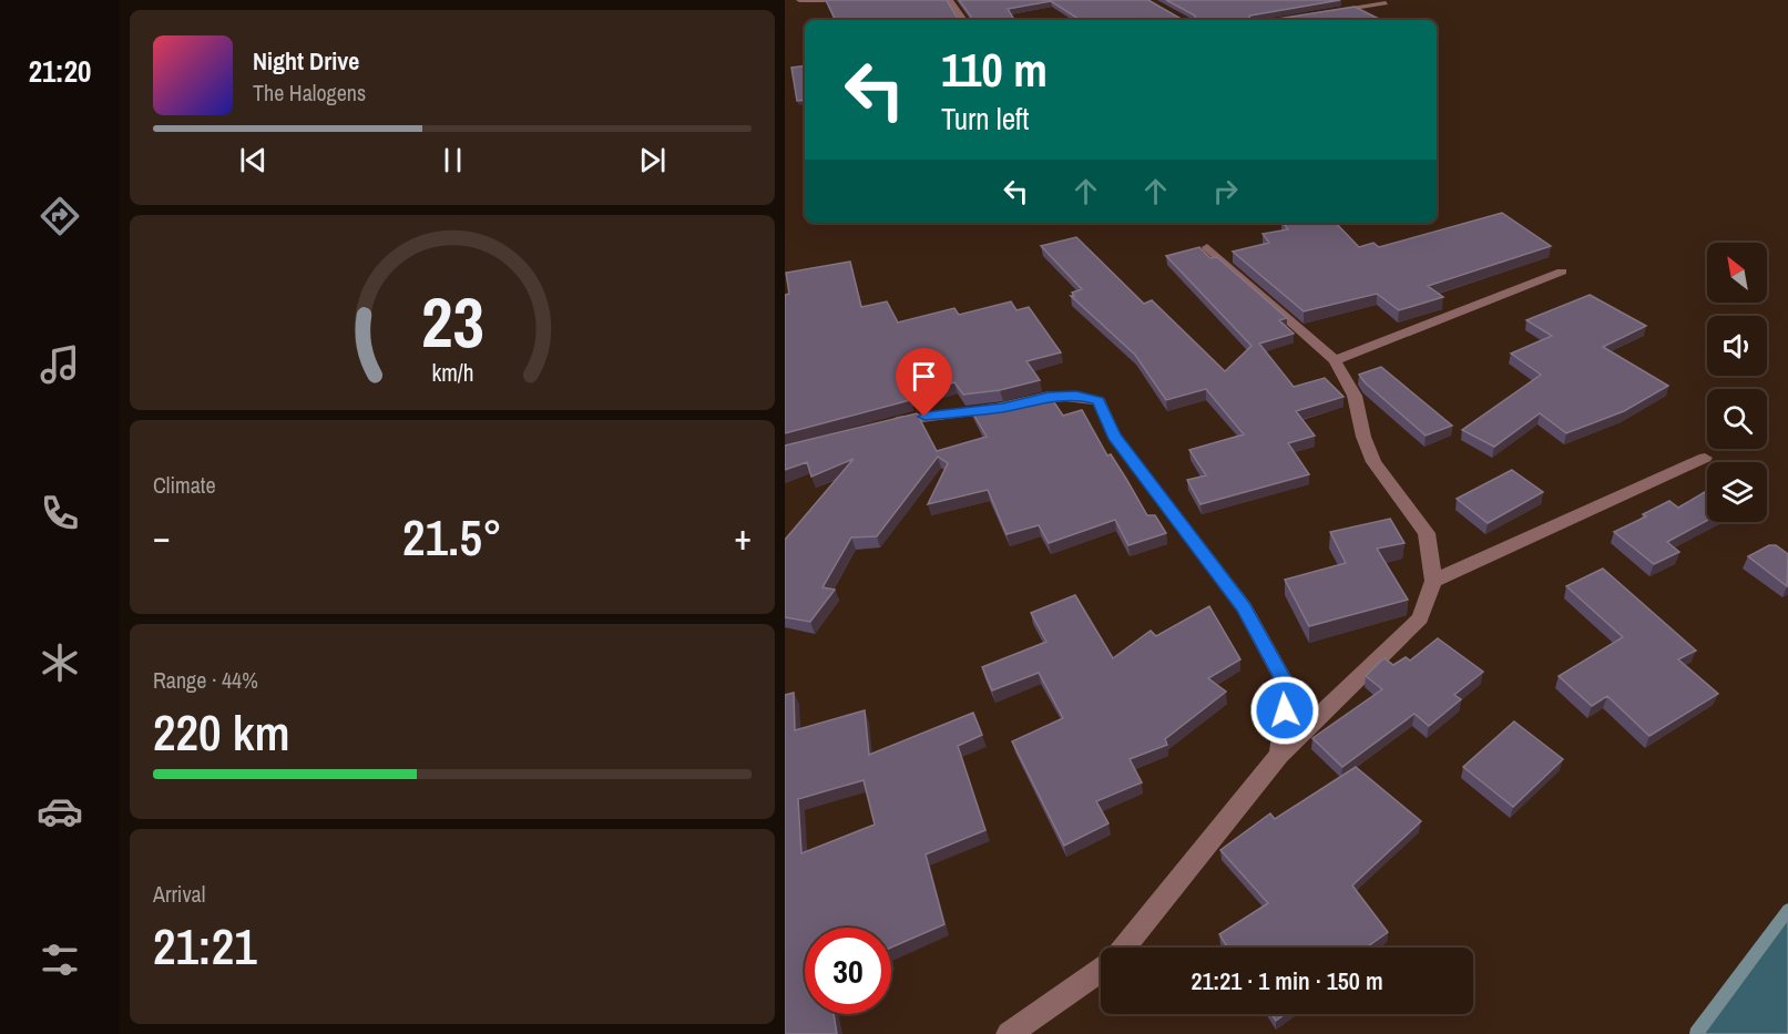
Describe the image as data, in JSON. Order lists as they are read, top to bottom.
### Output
{
  "north": "top left",
  "page": {
    "tabs": "21:20",
    "turn": ["110 m", "Turn left"],
    "song": ["Night Drive", "The Halogens"],
    "tile": [
      "Climate",
      ["Range · 44%", "220 km"],
      ["Arrival", "21:21"]
    ],
    "heat": ["−", "21.5°", "+"],
    "limit": "30",
    "trip": "21:21 · 1 min · 150 m",
    "gauge": ["23", "km/h"]
  }
}
